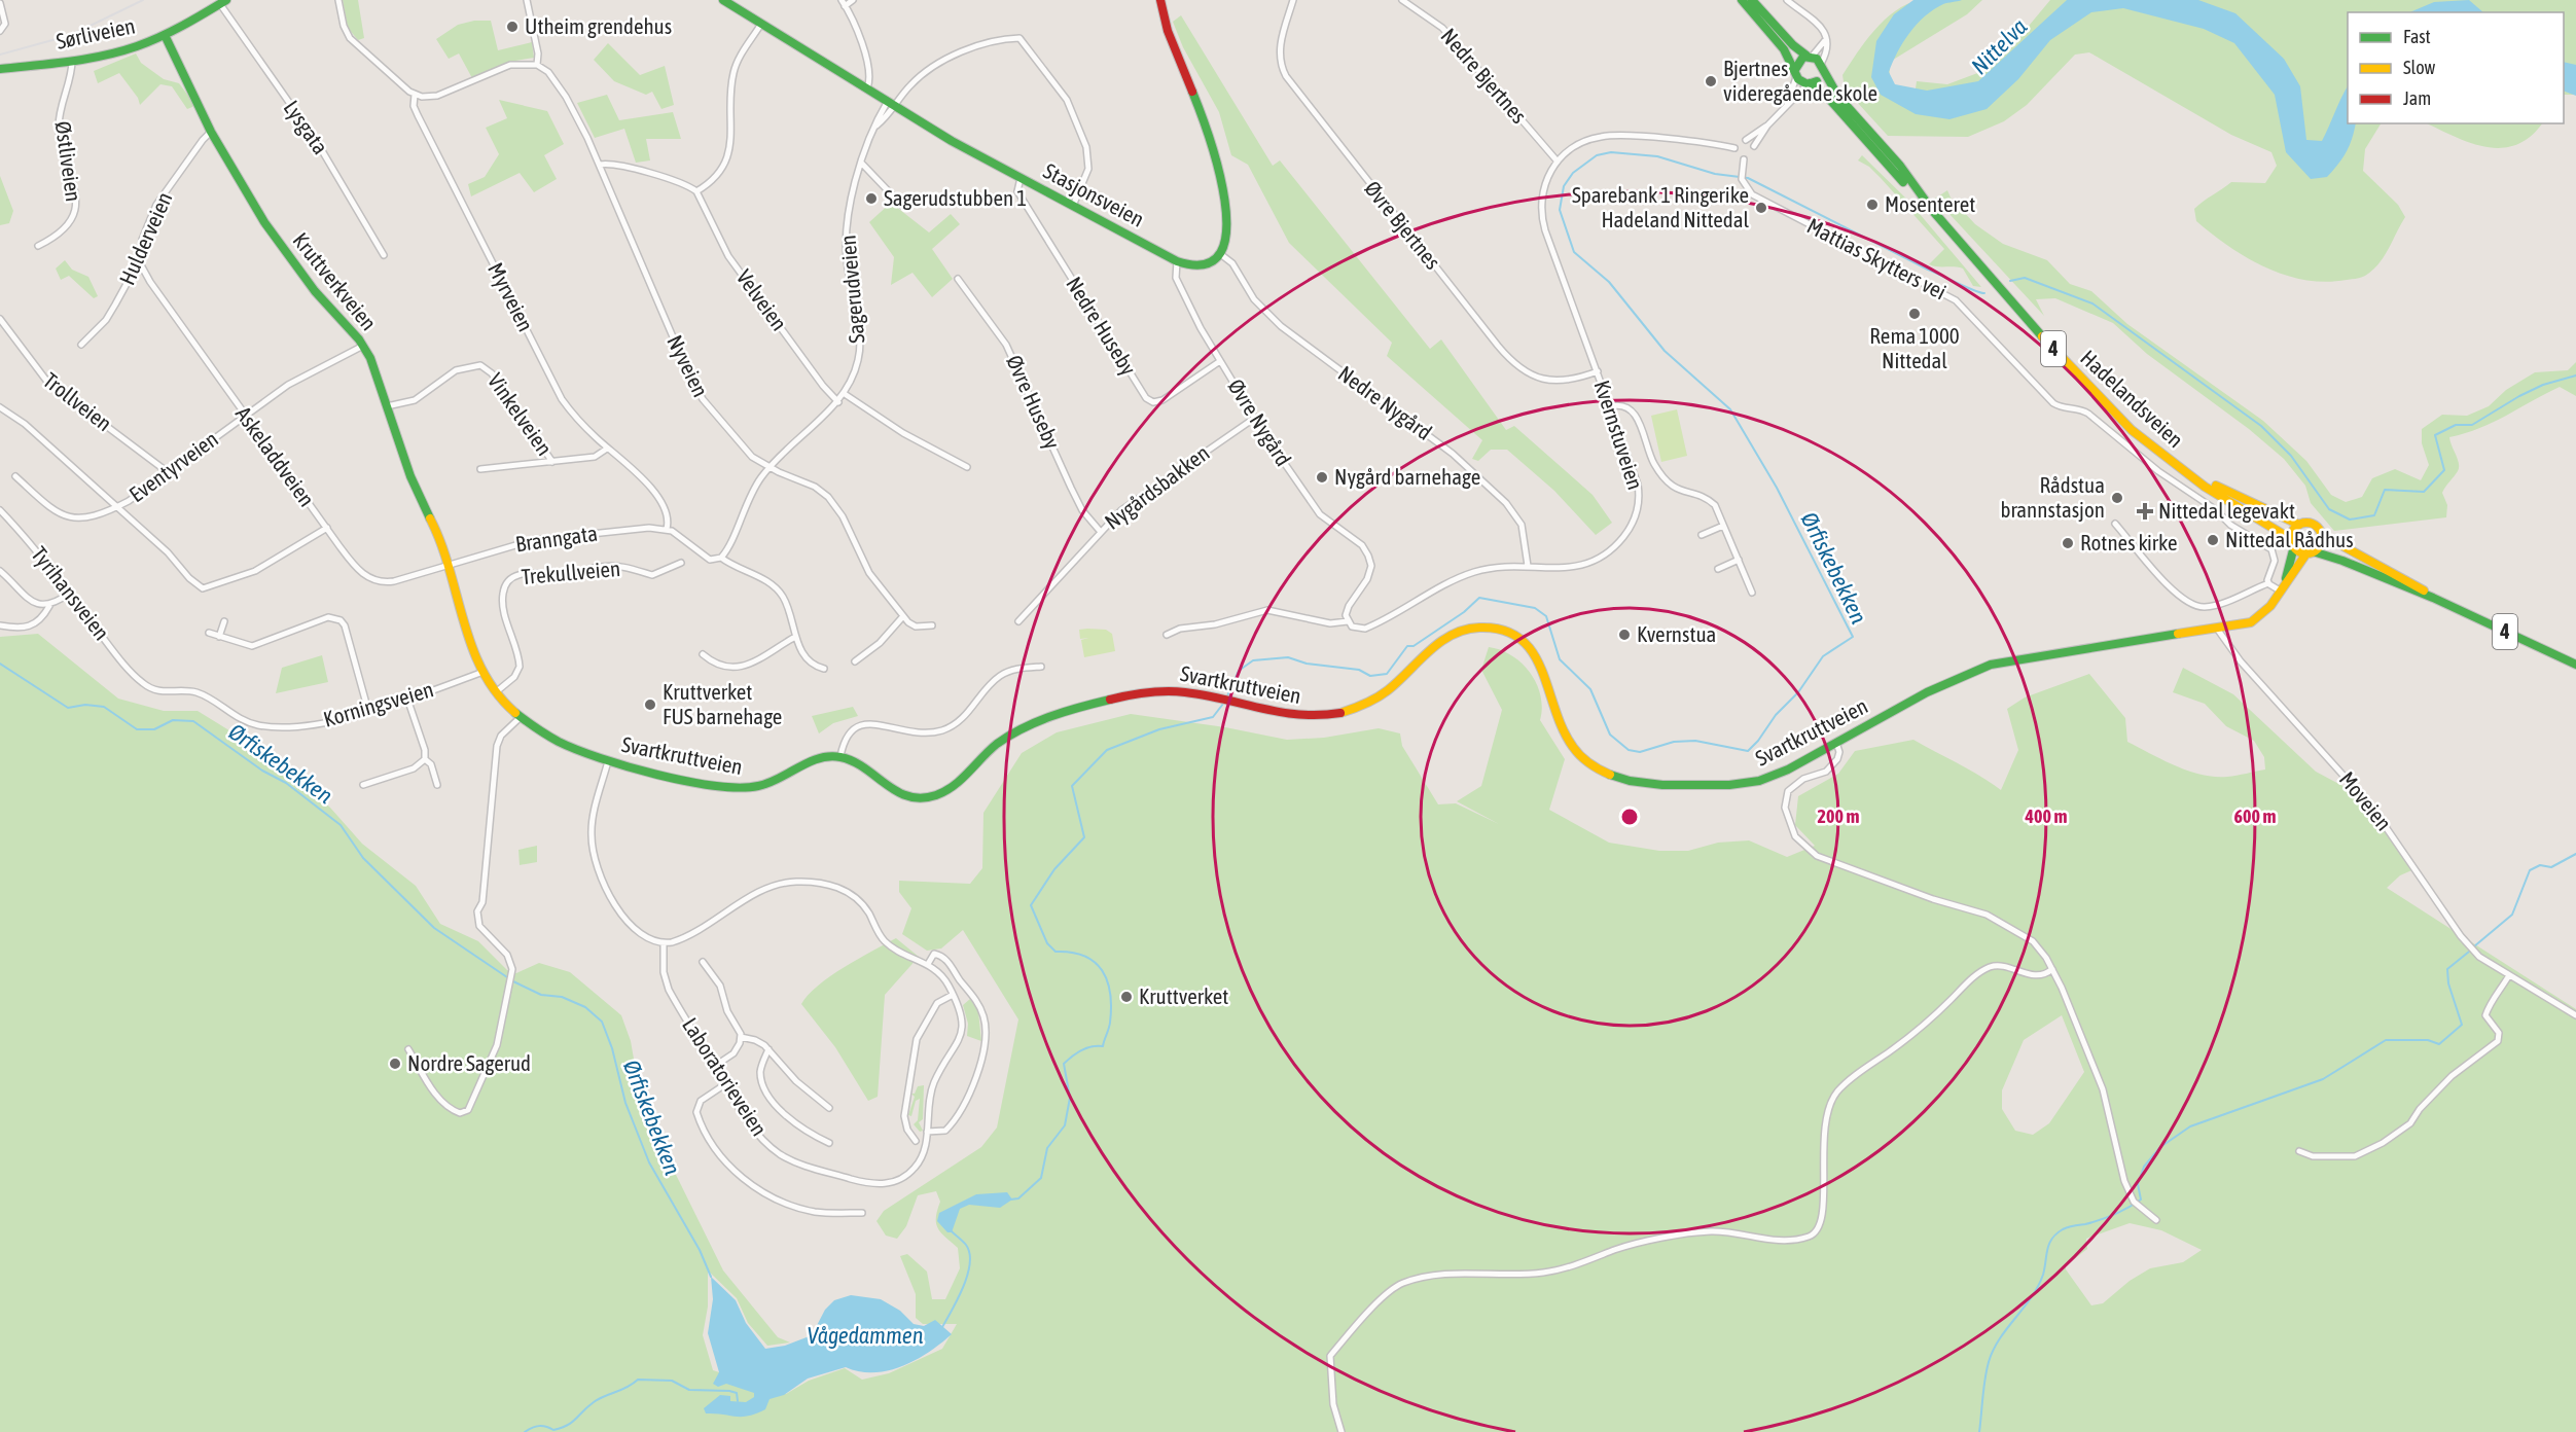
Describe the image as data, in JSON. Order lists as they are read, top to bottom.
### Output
{
  "streets": {
    "main road": [
      "Sørliveien",
      "Stasjonsveien",
      "Kruttverkveien",
      "4",
      "Hadelandsveien",
      "Svartkruttveien"
    ],
    "street": [
      "Nedre Bjertnes",
      "Lysgata",
      "Østliveien",
      "Øvre Bjertnes",
      "Hulderveien",
      "Mattias Skytters vei",
      "Sagerudveien",
      "Myrveien",
      "Velveien",
      "Nedre Huseby",
      "Nyveien",
      "Trollveien",
      "Øvre Huseby",
      "Nedre Nygård",
      "Vinkelveien",
      "Øvre Nygård",
      "Kvernstuveien",
      "Askeladdveien",
      "Eventyrveien",
      "Nygårdsbakken",
      "Branngata",
      "Trekullveien",
      "Tyrihansveien",
      "Korningsveien",
      "Moveien",
      "Laboratorieveien"
    ]
  },
  "crossings": [
    ["Sørliveien", "Lysgata"],
    ["Sørliveien", "Østliveien"],
    ["Sørliveien", "Kruttverkveien"],
    ["Nedre Bjertnes", "Kvernstuveien"],
    ["Stasjonsveien", "Sagerudveien"],
    ["Stasjonsveien", "Nedre Huseby"],
    ["Stasjonsveien", "Nedre Nygård"],
    ["Stasjonsveien", "Øvre Nygård"],
    ["Øvre Bjertnes", "Kvernstuveien"],
    ["Hulderveien", "Kruttverkveien"],
    ["Hulderveien", "Askeladdveien"],
    ["Kruttverkveien", "Vinkelveien"],
    ["Kruttverkveien", "Askeladdveien"],
    ["Kruttverkveien", "Eventyrveien"],
    ["Kruttverkveien", "Branngata"],
    ["Kruttverkveien", "Svartkruttveien"],
    ["Sagerudveien", "Velveien"],
    ["Sagerudveien", "Nyveien"],
    ["Myrveien", "Branngata"],
    ["Nedre Huseby", "Øvre Nygård"],
    ["4", "Hadelandsveien"],
    ["4", "Svartkruttveien"],
    ["Hadelandsveien", "Svartkruttveien"],
    ["Trollveien", "Eventyrveien"],
    ["Øvre Huseby", "Nygårdsbakken"],
    ["Nedre Nygård", "Kvernstuveien"],
    ["Øvre Nygård", "Kvernstuveien"],
    ["Øvre Nygård", "Nygårdsbakken"],
    ["Askeladdveien", "Eventyrveien"],
    ["Askeladdveien", "Branngata"],
    ["Askeladdveien", "Svartkruttveien"],
    ["Branngata", "Svartkruttveien"],
    ["Trekullveien", "Svartkruttveien"],
    ["Tyrihansveien", "Korningsveien"],
    ["Svartkruttveien", "Korningsveien"],
    ["Svartkruttveien", "Moveien"]
  ],
  "water": ["Nittelva", "Ørfiskebekken", "Vågedammen"],
  "places": {
    "other": [
      "Utheim grendehus",
      "Bjertnes videregående skole",
      "Sagerudstubben 1",
      "Mosenteret",
      "Sparebank 1 Ringerike Hadeland Nittedal",
      "Rema 1000 Nittedal",
      "Nygård barnehage",
      "Rådstua brannstasjon",
      "Nittedal Rådhus",
      "Rotnes kirke",
      "Kvernstua",
      "Kruttverket FUS barnehage",
      "Kruttverket",
      "Nordre Sagerud"
    ],
    "health": ["Nittedal legevakt"]
  },
  "legend": ["Fast", "Slow", "Jam"],
  "rings": ["200 m", "400 m", "600 m"]
}
